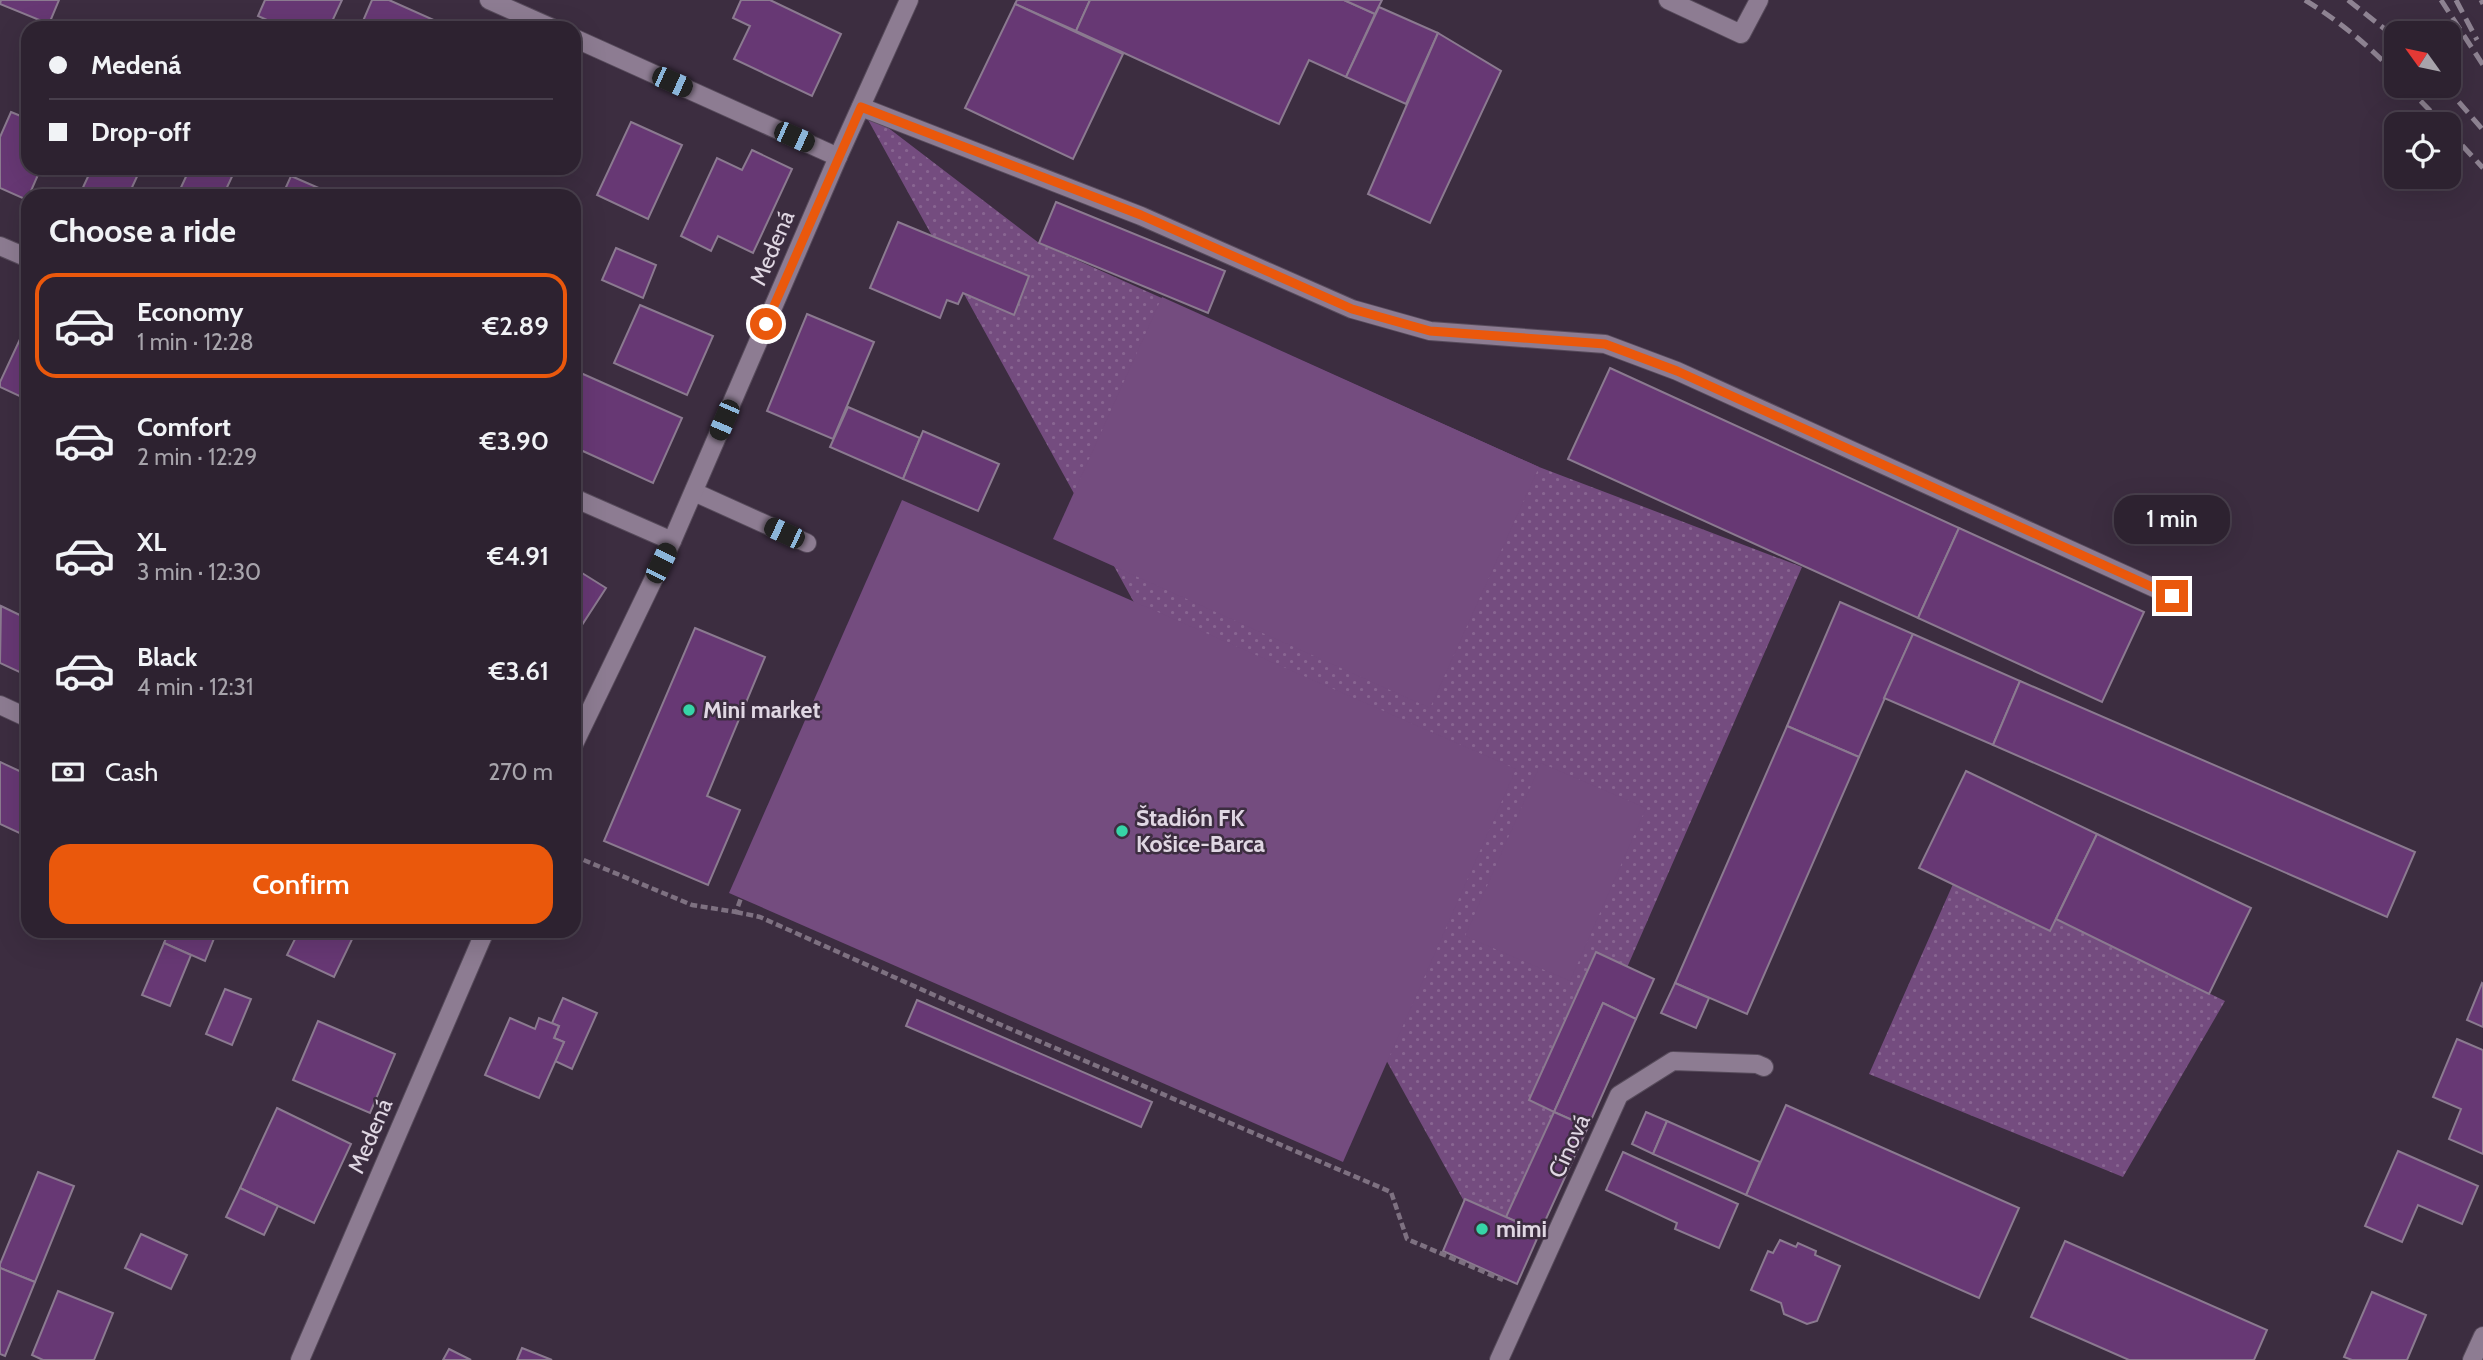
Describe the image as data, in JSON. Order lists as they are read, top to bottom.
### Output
{
  "streets": {
    "street": ["Medená", "Cínová"]
  },
  "places": ["Mini market", "Štadión FK Košice-Barca", "mimi"],
  "north": "top left",
  "page": {
    "banner": ["Medená", "Drop-off"],
    "heading": "Choose a ride",
    "list": [
      {
        "name": "Economy",
        "note": "1 min · 12:28",
        "value": "€2.89"
      },
      {
        "name": "Comfort",
        "note": "2 min · 12:29",
        "value": "€3.90"
      },
      {
        "name": "XL",
        "note": "3 min · 12:30",
        "value": "€4.91"
      },
      {
        "name": "Black",
        "note": "4 min · 12:31",
        "value": "€3.61"
      }
    ],
    "bubble": "1 min",
    "pay": ["Cash", "270 m"],
    "buttons": "Confirm"
  }
}
